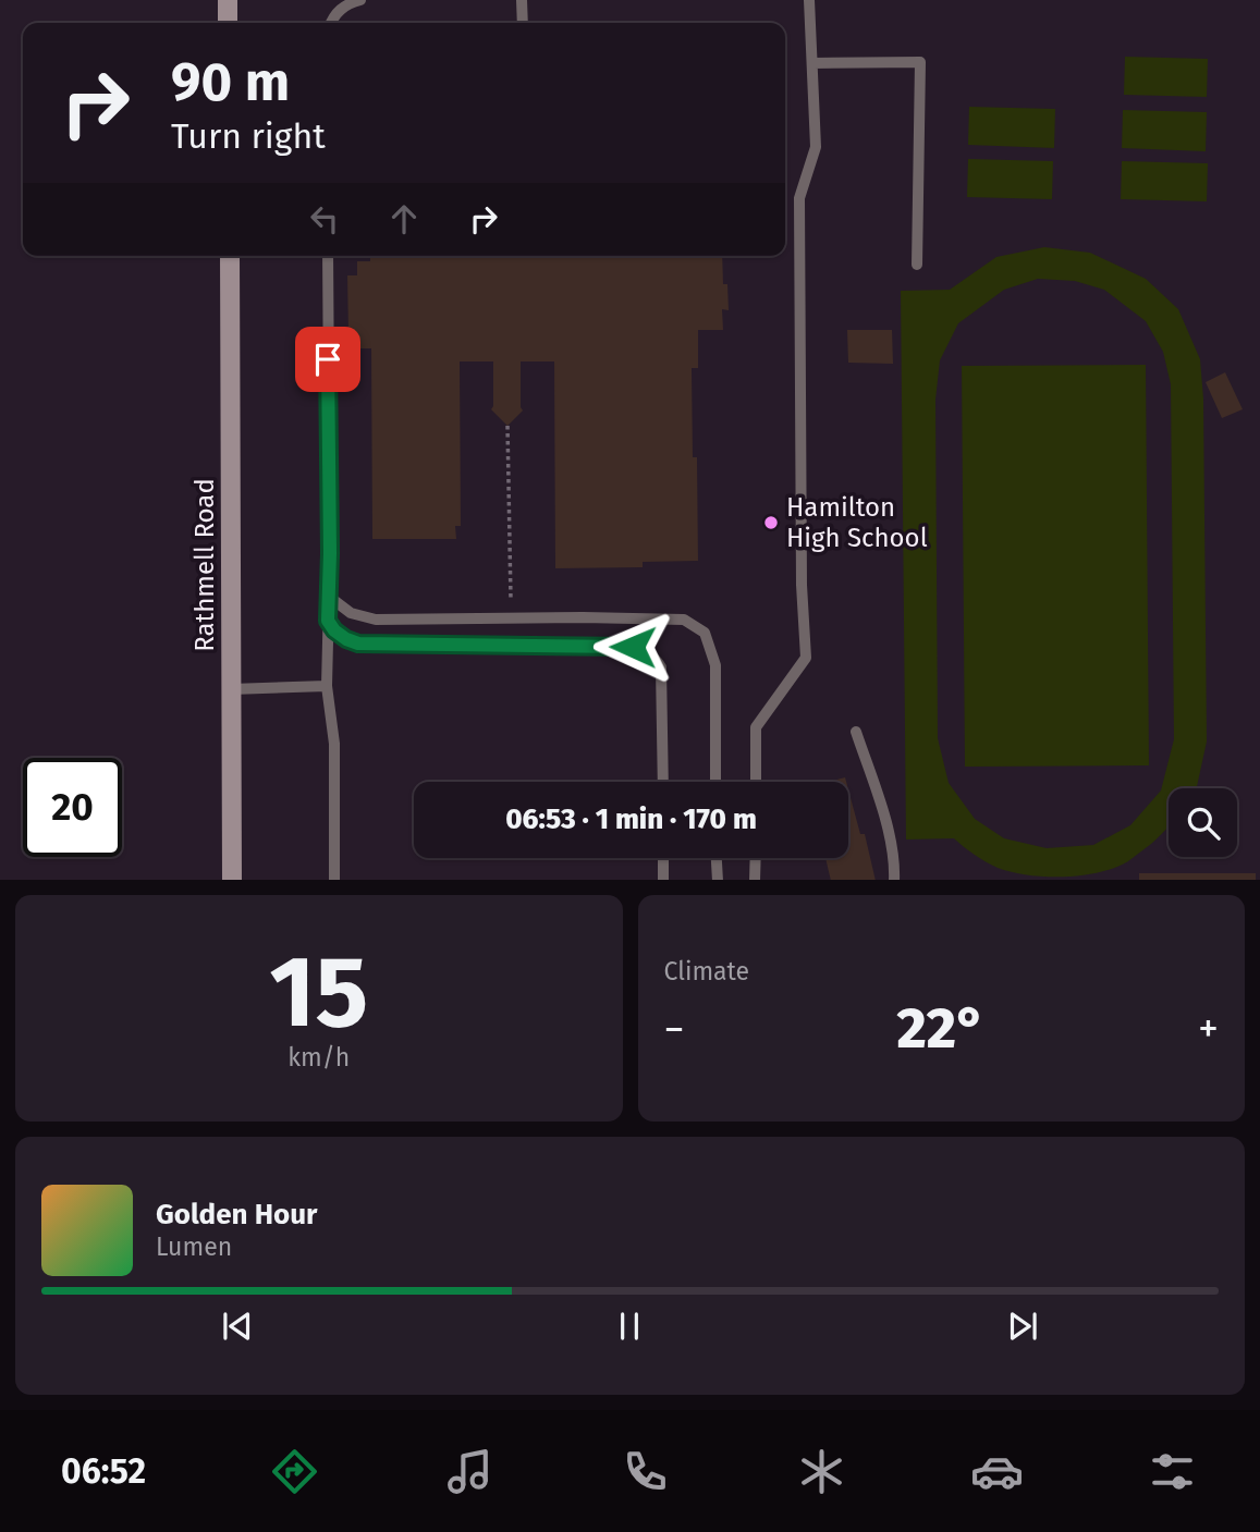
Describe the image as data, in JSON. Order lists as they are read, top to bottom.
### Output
{
  "streets": {
    "street": ["Rathmell Road"]
  },
  "places": ["Hamilton High School"],
  "page": {
    "turn": ["90 m", "Turn right"],
    "limit": "20",
    "trip": "06:53 · 1 min · 170 m",
    "tile": [
      ["15", "km/h"],
      "Climate"
    ],
    "heat": ["−", "22°", "+"],
    "song": ["Golden Hour", "Lumen"],
    "tabs": "06:52"
  }
}
